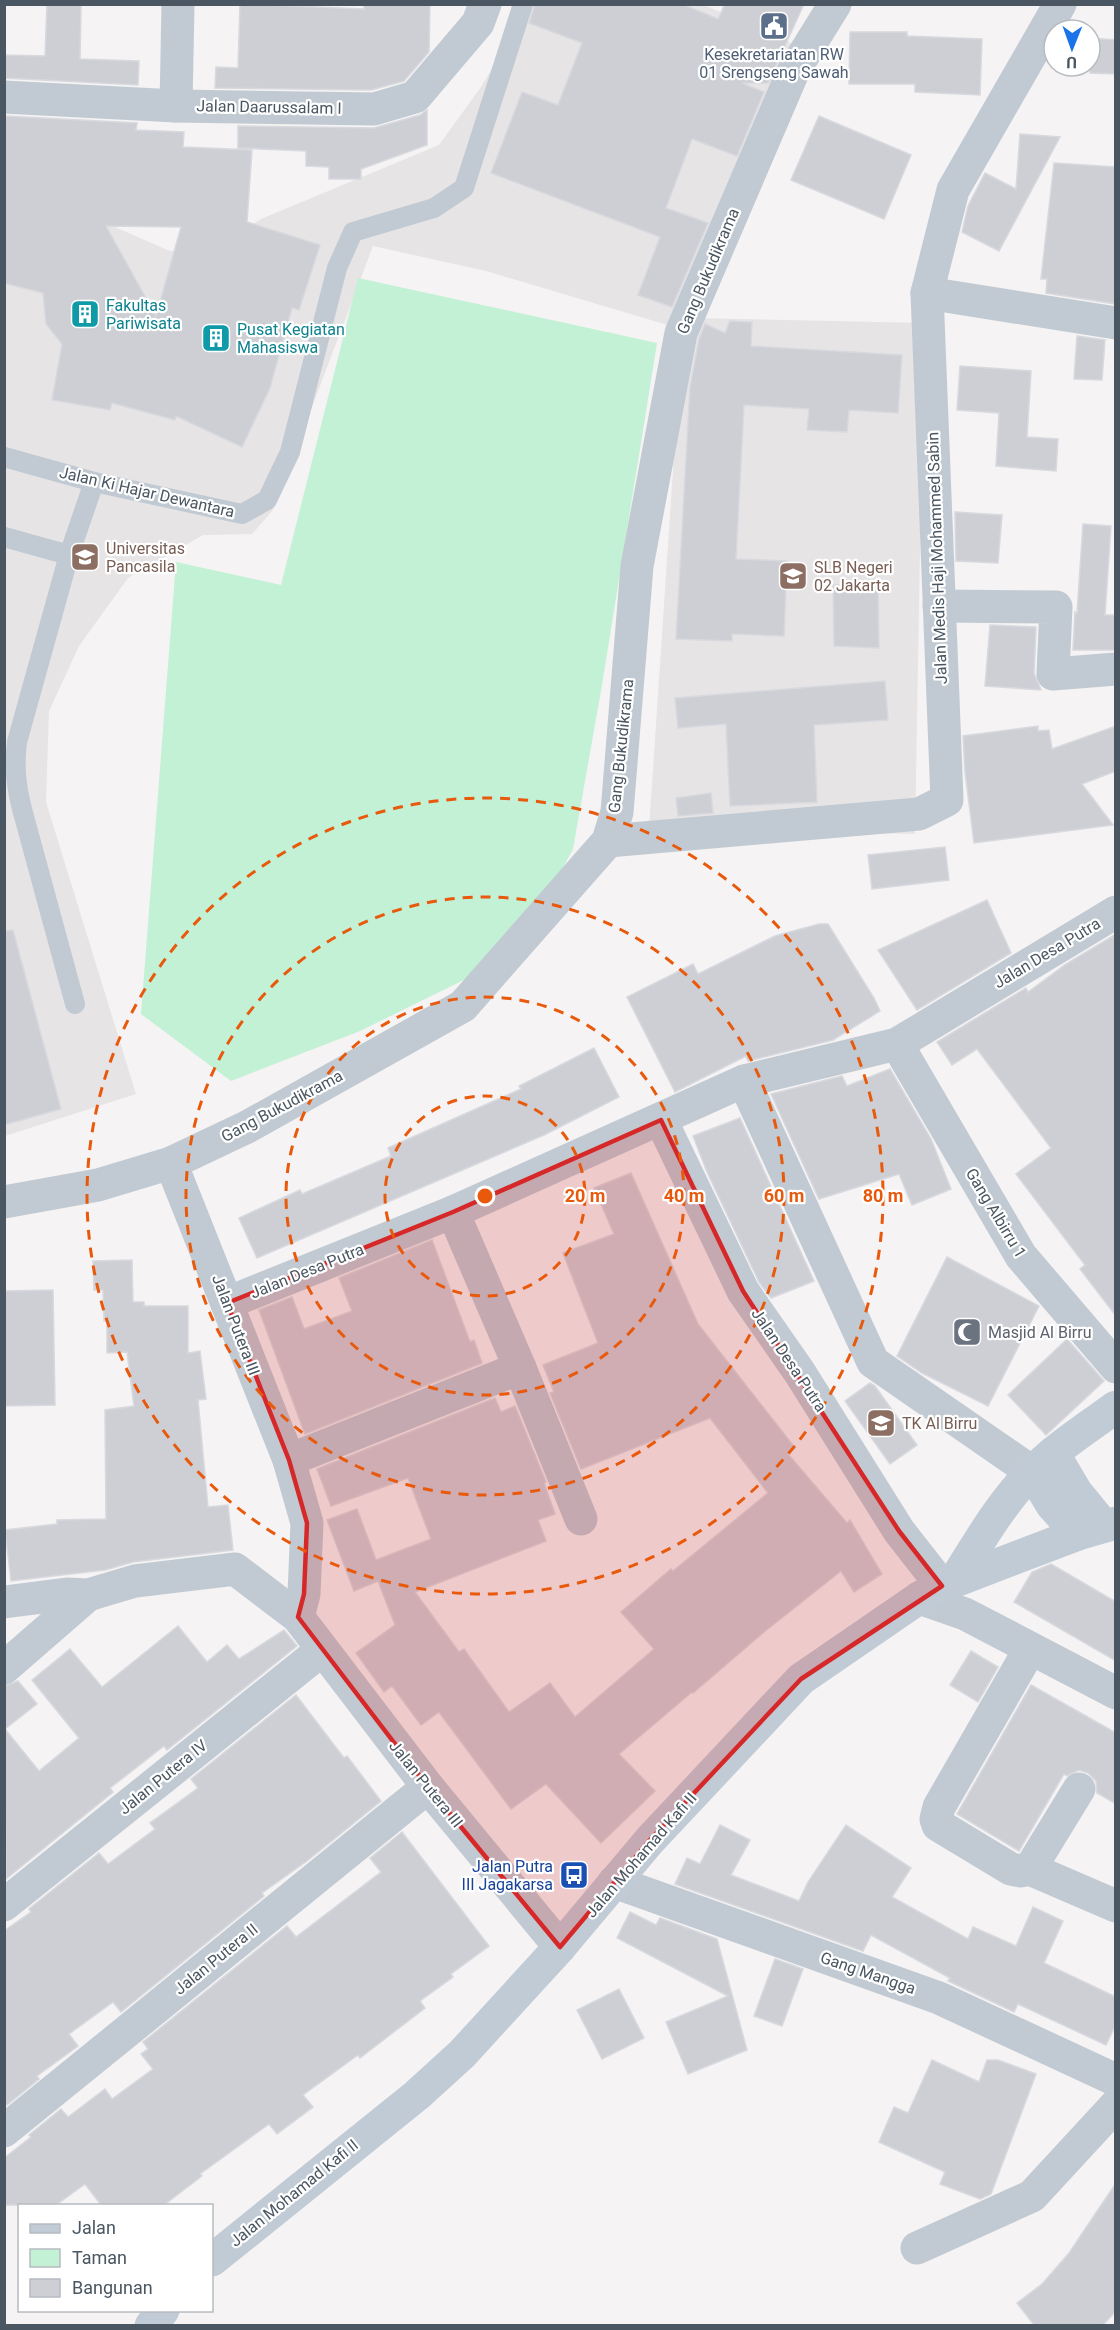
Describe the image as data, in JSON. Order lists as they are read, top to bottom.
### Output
{
  "streets": {
    "main road": ["Jalan Mohamad Kafi II"],
    "street": [
      "Jalan Daarussalam I",
      "Gang Bukudikrama",
      "Jalan Medis Haji Mohammed Sabin",
      "Jalan Desa Putra",
      "Gang Albirru 1",
      "Jalan Putera III",
      "Jalan Putera IV",
      "Jalan Putera II",
      "Gang Mangga"
    ],
    "lane": ["Jalan Ki Hajar Dewantara"]
  },
  "crossings": [
    ["Gang Bukudikrama", "Jalan Medis Haji Mohammed Sabin"],
    ["Gang Bukudikrama", "Jalan Putera III"],
    ["Jalan Desa Putra", "Gang Albirru 1"],
    ["Jalan Desa Putra", "Jalan Putera III"],
    ["Jalan Desa Putra", "Jalan Mohamad Kafi II"],
    ["Jalan Putera III", "Jalan Putera IV"],
    ["Jalan Putera III", "Jalan Mohamad Kafi II"],
    ["Jalan Putera III", "Jalan Putera II"],
    ["Jalan Mohamad Kafi II", "Gang Mangga"]
  ],
  "places": {
    "public building": ["Kesekretariatan RW 01 Srengseng Sawah"],
    "building": ["Fakultas Pariwisata", "Pusat Kegiatan Mahasiswa"],
    "school or university": ["Universitas Pancasila", "SLB Negeri 02 Jakarta", "TK Al Birru"],
    "mosque": ["Masjid Al Birru"],
    "bus stop": ["Jalan Putra III Jagakarsa"]
  },
  "legend": ["Jalan", "Taman", "Bangunan"],
  "north": "bottom",
  "rings": [
    "20 m",
    "40 m",
    "60 m",
    "80 m"
  ]
}
